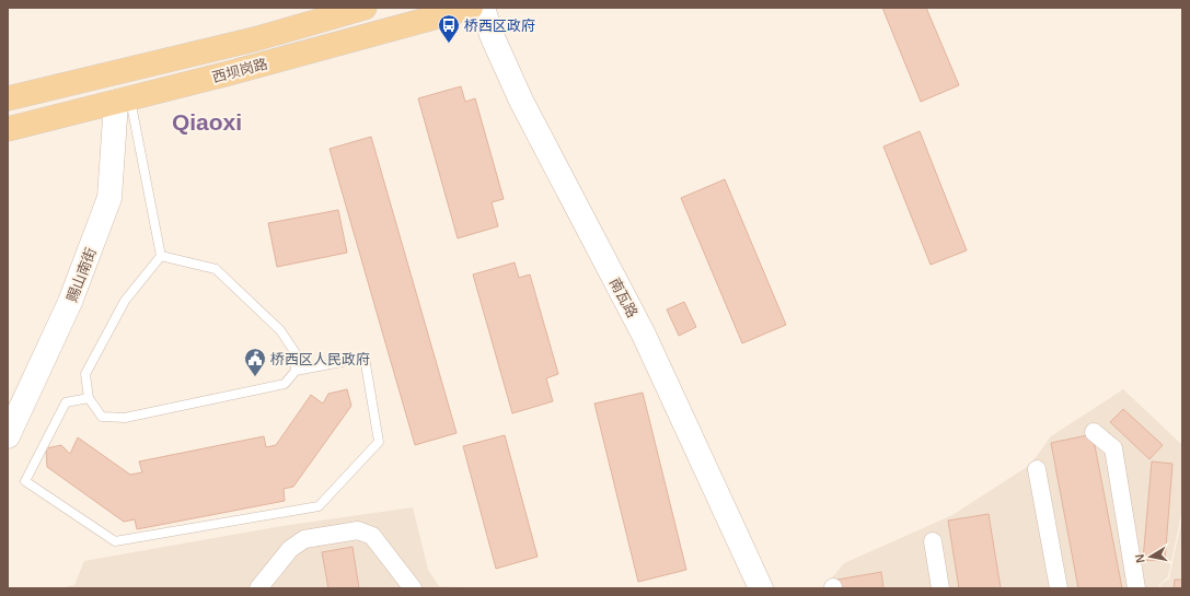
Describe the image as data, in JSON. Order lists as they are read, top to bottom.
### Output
{
  "streets": {
    "main road": ["西坝岗路"],
    "street": ["赐山南街", "南瓦路"]
  },
  "crossings": [
    ["西坝岗路", "赐山南街"]
  ],
  "districts": ["Qiaoxi"],
  "places": {
    "bus stop": ["桥西区政府"],
    "public building": ["桥西区人民政府"]
  },
  "north": "left"
}
